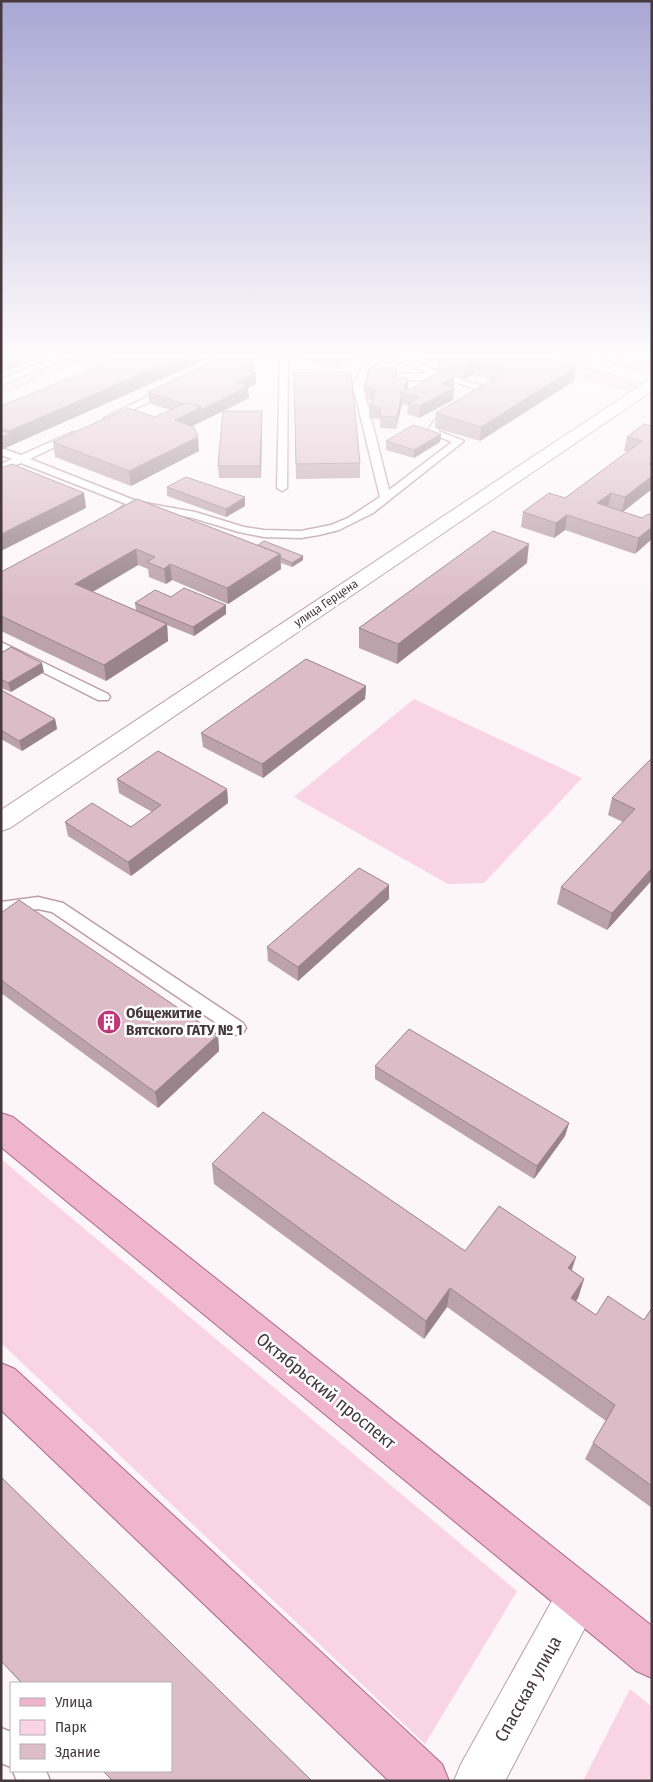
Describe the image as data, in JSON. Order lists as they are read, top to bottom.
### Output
{
  "streets": {
    "main road": ["Октябрьский проспект"],
    "street": ["улица Герцена", "Спасская улица"]
  },
  "crossings": [
    ["Октябрьский проспект", "Спасская улица"]
  ],
  "places": {
    "building": ["Общежитие Вятского ГАТУ № 1"]
  },
  "legend": ["Улица", "Парк", "Здание"]
}
